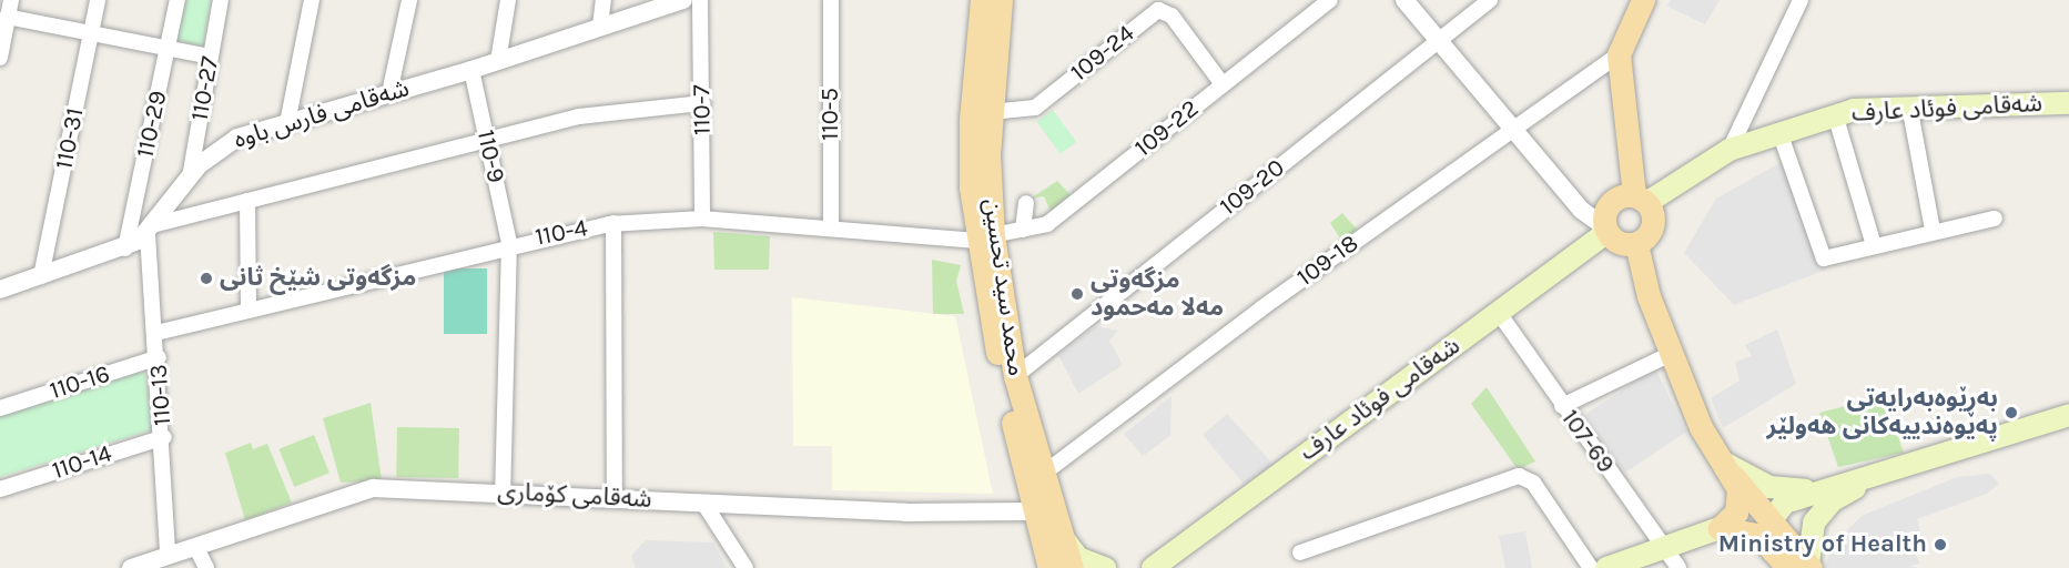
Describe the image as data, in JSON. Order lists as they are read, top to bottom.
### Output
{
  "streets": {
    "main road": ["شەقامی فوئاد عارف", "محمد سید تحسین"],
    "street": [
      "109-24",
      "110-27",
      "110-7",
      "شەقامی فارس باوە",
      "110-5",
      "110-29",
      "109-22",
      "110-31",
      "110-9",
      "109-20",
      "110-4",
      "109-18",
      "110-16",
      "110-13",
      "107-69",
      "110-14",
      "شەقامی کۆماری"
    ]
  },
  "crossings": [
    ["109-24", "109-22"],
    ["109-24", "محمد سید تحسین"],
    ["110-27", "شەقامی فارس باوە"],
    ["شەقامی فوئاد عارف", "107-69"],
    ["110-7", "110-4"],
    ["شەقامی فارس باوە", "110-29"],
    ["شەقامی فارس باوە", "110-31"],
    ["شەقامی فارس باوە", "110-9"],
    ["شەقامی فارس باوە", "110-13"],
    ["110-5", "110-4"],
    ["109-22", "110-4"],
    ["109-22", "محمد سید تحسین"],
    ["110-9", "110-4"],
    ["110-9", "شەقامی کۆماری"],
    ["109-20", "محمد سید تحسین"],
    ["110-4", "محمد سید تحسین"],
    ["110-4", "110-13"],
    ["109-18", "محمد سید تحسین"],
    ["110-16", "110-13"],
    ["110-13", "110-14"],
    ["110-13", "شەقامی کۆماری"]
  ],
  "places": [
    "مزگەوتی شێخ ثانی",
    "مزگەوتی مەلا مەحمود",
    "بەڕێوەبەرایەتی پەیوەندییەکانی هەولێر",
    "Ministry of Health"
  ]
}
